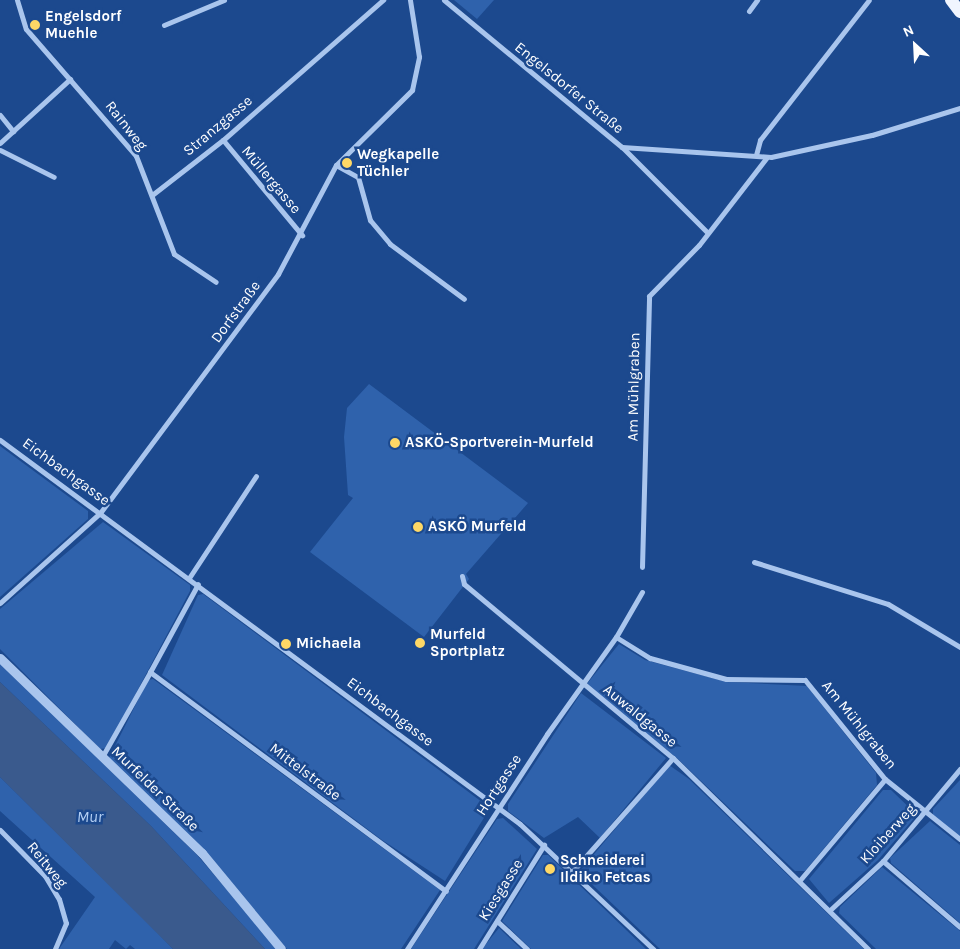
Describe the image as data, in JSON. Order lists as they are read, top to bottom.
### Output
{
  "streets": {
    "street": [
      "Engelsdorfer Straße",
      "Rainweg",
      "Stranzgasse",
      "Müllergasse",
      "Dorfstraße",
      "Am Mühlgraben",
      "Eichbachgasse",
      "Auwaldgasse",
      "Mittelstraße",
      "Hortgasse",
      "Murfelder Straße",
      "Kloiberweg",
      "Reitweg",
      "Kiesgasse"
    ]
  },
  "crossings": [
    ["Engelsdorfer Straße", "Am Mühlgraben"],
    ["Rainweg", "Stranzgasse"],
    ["Stranzgasse", "Müllergasse"],
    ["Müllergasse", "Dorfstraße"],
    ["Dorfstraße", "Eichbachgasse"],
    ["Am Mühlgraben", "Hortgasse"],
    ["Am Mühlgraben", "Kloiberweg"],
    ["Eichbachgasse", "Hortgasse"],
    ["Eichbachgasse", "Kiesgasse"],
    ["Auwaldgasse", "Hortgasse"],
    ["Auwaldgasse", "Kloiberweg"],
    ["Mittelstraße", "Hortgasse"]
  ],
  "water": ["Mur"],
  "places": [
    "Engelsdorf Muehle",
    "Wegkapelle Tüchler",
    "ASKÖ-Sportverein-Murfeld",
    "ASKÖ Murfeld",
    "Murfeld Sportplatz",
    "Michaela",
    "Schneiderei Ildiko Fetcas"
  ],
  "north": "top left"
}
